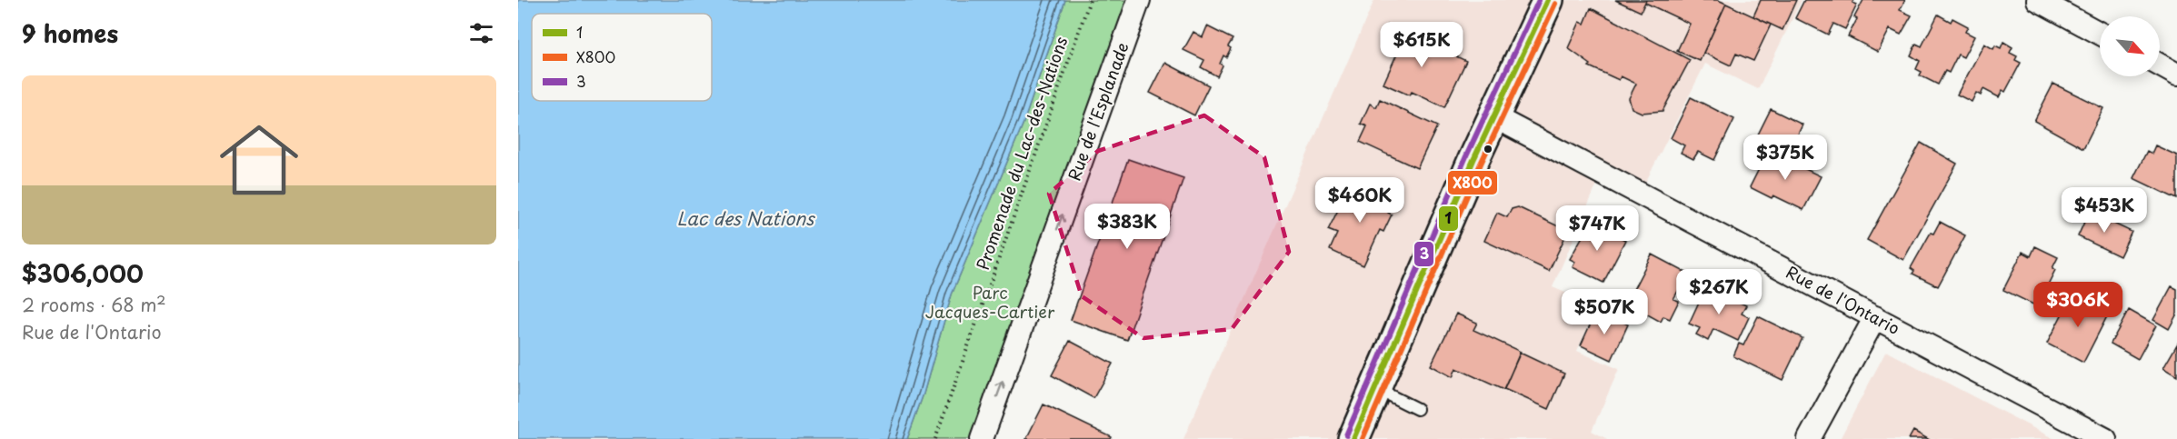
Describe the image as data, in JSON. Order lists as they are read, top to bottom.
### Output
{
  "streets": {
    "street": ["Rue de l'Esplanade", "Rue de l'Ontario"],
    "path": ["Promenade du Lac-des-Nations"]
  },
  "one_way": ["Rue de l'Esplanade"],
  "water": ["Lac des Nations"],
  "parks": ["Parc Jacques-Cartier"],
  "lines": ["transit line 1", "transit line 3", "transit line X800"],
  "legend": ["1", "X800", "3"],
  "north": "bottom right",
  "page": {
    "heading": "9 homes",
    "price": [
      "$615K",
      "$375K",
      "$460K",
      "$453K",
      "$383K",
      "$747K",
      "$267K",
      "$306K",
      "$507K"
    ],
    "list": [
      {
        "name": "$306,000",
        "note": "2 rooms · 68 m² · Rue de l'Ontario"
      }
    ]
  }
}
